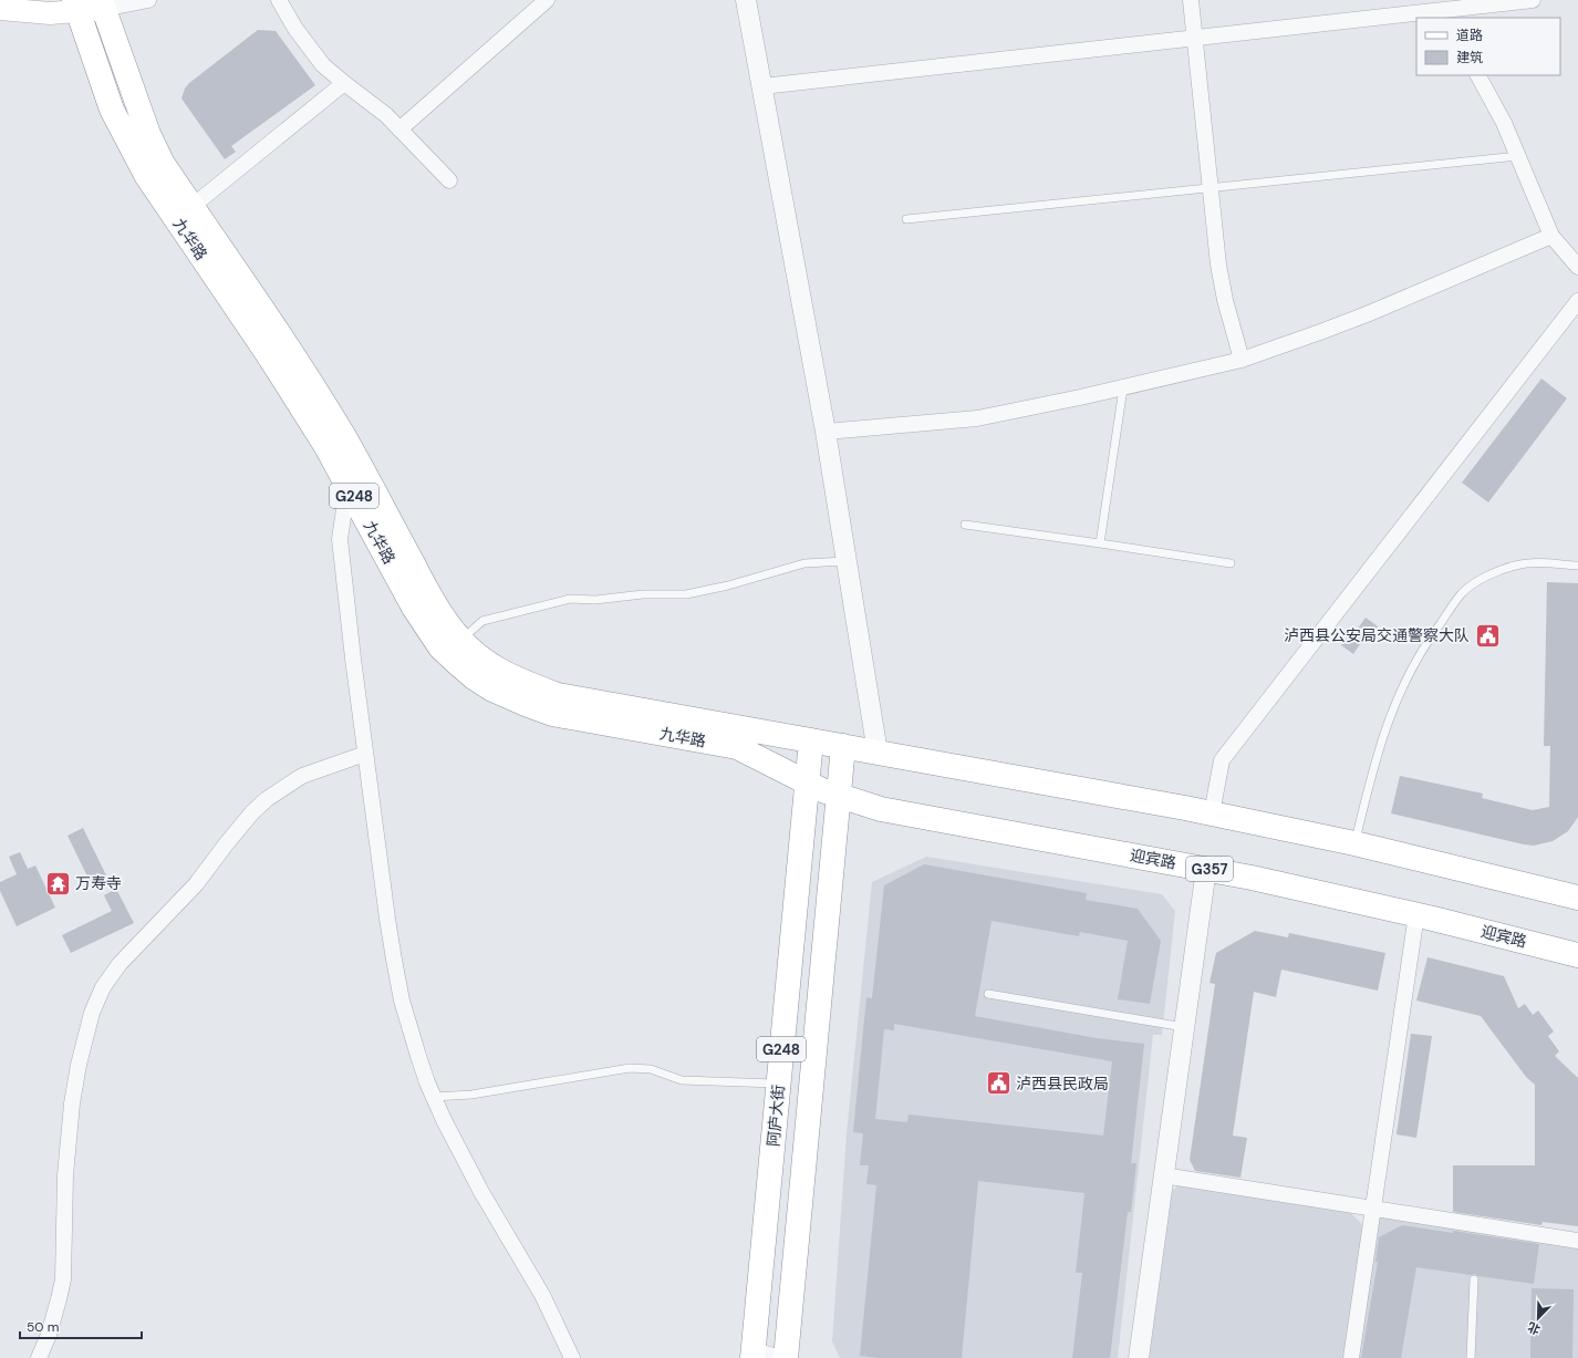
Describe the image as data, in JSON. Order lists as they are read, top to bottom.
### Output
{
  "streets": {
    "highway": [
      "九华路",
      "G248",
      "迎宾路",
      "G357",
      "阿庐大街"
    ]
  },
  "crossings": [
    ["九华路", "G248"],
    ["九华路", "迎宾路"],
    ["九华路", "阿庐大街"],
    ["G248", "迎宾路"],
    ["G248", "阿庐大街"],
    ["迎宾路", "阿庐大街"]
  ],
  "places": {
    "public building": ["泸西县公安局交通警察大队", "泸西县民政局"],
    "temple": ["万寿寺"]
  },
  "legend": ["道路", "建筑"],
  "scale_bar": "50 m",
  "north": "bottom left"
}
